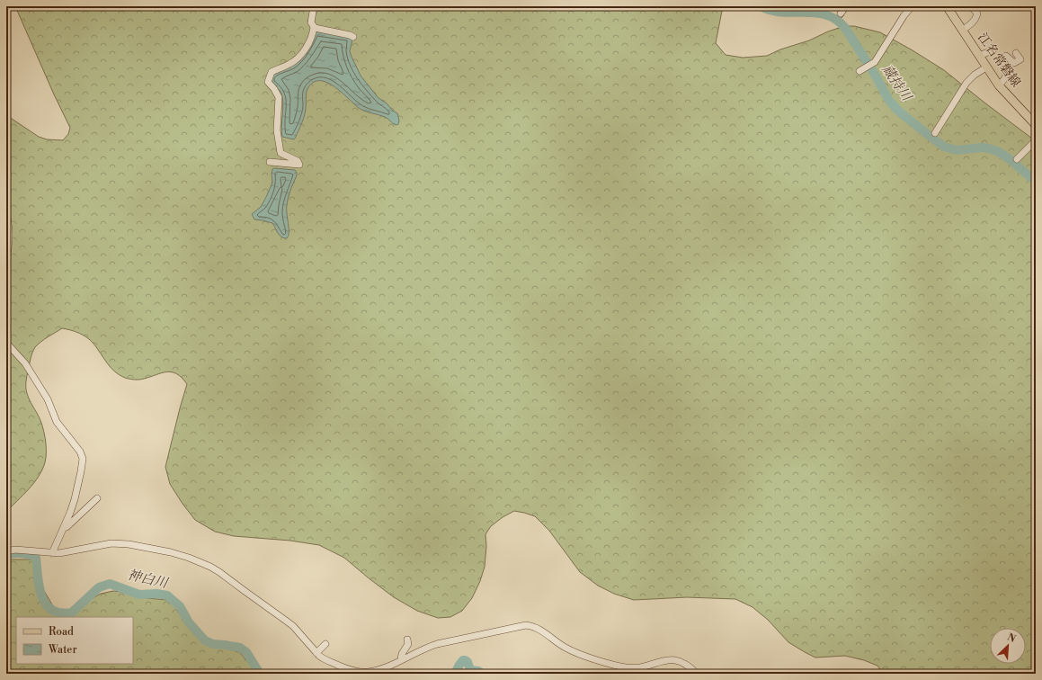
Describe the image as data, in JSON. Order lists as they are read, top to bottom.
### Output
{
  "streets": {
    "main road": ["江名常磐線"]
  },
  "water": ["蔵持川", "神白川"],
  "legend": ["Road", "Water"],
  "north": "top right"
}
